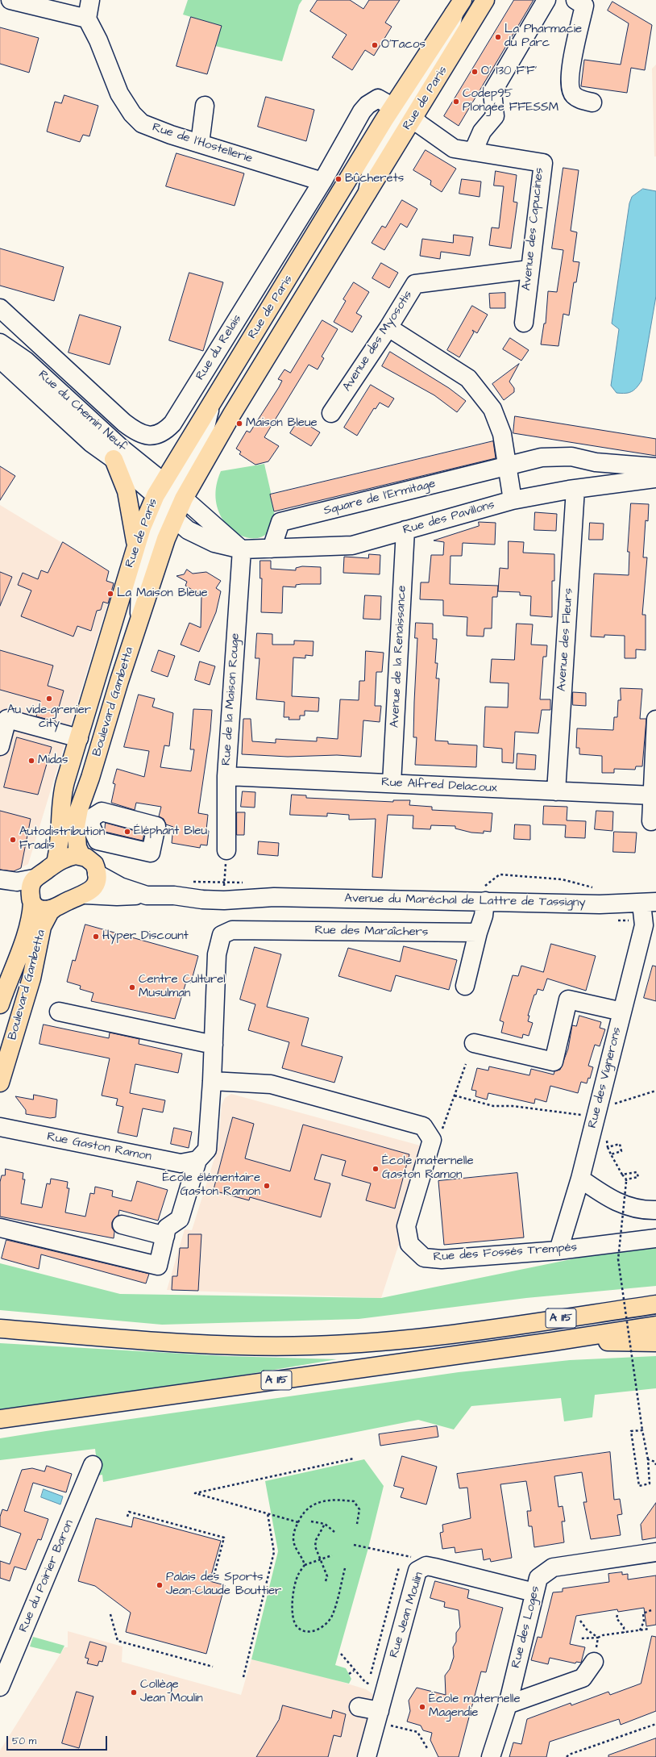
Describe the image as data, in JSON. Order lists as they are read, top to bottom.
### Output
{
  "streets": {
    "main road": ["Rue de Paris", "Boulevard Gambetta", "A 115"],
    "street": [
      "Rue de l'Hostellerie",
      "Avenue des Capucines",
      "Avenue des Myosotis",
      "Rue du Relais",
      "Rue du Chemin Neuf",
      "Square de l'Ermitage",
      "Rue des Pavillons",
      "Avenue des Fleurs",
      "Avenue de la Renaissance",
      "Rue de la Maison Rouge",
      "Rue Alfred Delacoux",
      "Avenue du Maréchal de Lattre de Tassigny",
      "Rue des Maraîchers",
      "Rue des Vignerons",
      "Rue Gaston Ramon",
      "Rue des Fossés Trempés",
      "Rue du Poirier Baron",
      "Rue Jean Moulin",
      "Rue des Loges"
    ]
  },
  "crossings": [
    ["Rue de Paris", "Avenue des Capucines"],
    ["Rue de Paris", "Rue du Relais"],
    ["Rue de Paris", "Rue du Chemin Neuf"],
    ["Rue de Paris", "Rue des Pavillons"],
    ["Rue de Paris", "Boulevard Gambetta"],
    ["Rue de l'Hostellerie", "Rue du Relais"],
    ["Avenue des Capucines", "Avenue des Myosotis"],
    ["Avenue des Capucines", "Rue du Relais"],
    ["Rue du Chemin Neuf", "Rue des Pavillons"],
    ["Square de l'Ermitage", "Rue des Pavillons"],
    ["Rue des Pavillons", "Avenue des Fleurs"],
    ["Rue des Pavillons", "Avenue de la Renaissance"],
    ["Rue des Pavillons", "Rue de la Maison Rouge"],
    ["Avenue des Fleurs", "Rue Alfred Delacoux"],
    ["Avenue de la Renaissance", "Rue Alfred Delacoux"],
    ["Rue de la Maison Rouge", "Rue Alfred Delacoux"],
    ["Boulevard Gambetta", "Avenue du Maréchal de Lattre de Tassigny"],
    ["Avenue du Maréchal de Lattre de Tassigny", "Rue des Vignerons"],
    ["Rue des Vignerons", "Rue des Fossés Trempés"],
    ["Rue Jean Moulin", "Rue des Loges"]
  ],
  "places": [
    "La Pharmacie du Parc",
    "O'Tacos",
    "O' 130 F'F'",
    "Codep95 Plongée FFESSM",
    "Bûcherets",
    "Maison Bleue",
    "La Maison Bleue",
    "Au vide-grenier city",
    "Midas",
    "Éléphant Bleu",
    "Autodistribution Fradis",
    "Hyper Discount",
    "Centre Culturel Musulman",
    "École maternelle Gaston Ramon",
    "École élémentaire Gaston Ramon",
    "Palais des Sports Jean-Claude Bouttier",
    "Collège Jean Moulin",
    "École maternelle Magendie"
  ],
  "scale_bar": "50 m"
}
